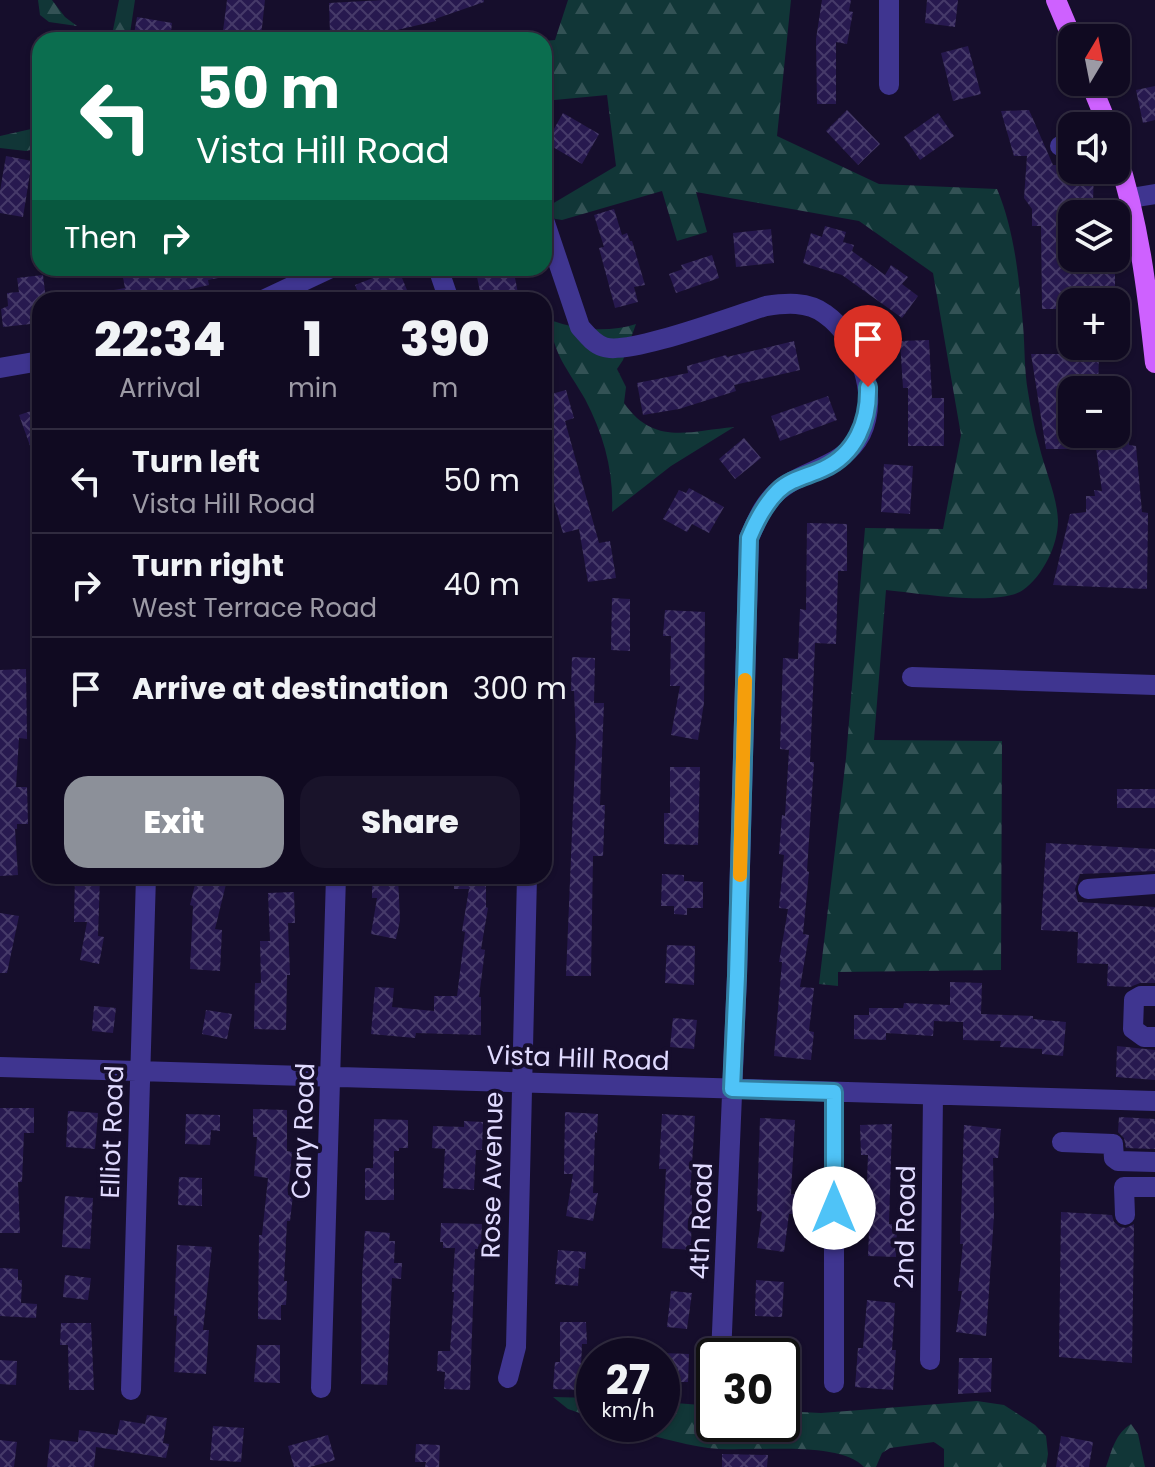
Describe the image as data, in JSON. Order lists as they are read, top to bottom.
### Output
{
  "streets": {
    "street": [
      "Vista Hill Road",
      "Cary Road",
      "Elliot Road",
      "Rose Avenue",
      "4th Road",
      "2nd Road"
    ]
  },
  "crossings": [
    ["Vista Hill Road", "Cary Road"],
    ["Vista Hill Road", "Elliot Road"],
    ["Vista Hill Road", "Rose Avenue"],
    ["Vista Hill Road", "4th Road"],
    ["Vista Hill Road", "2nd Road"]
  ],
  "north": "top",
  "page": {
    "map_buttons": ["+", "−"],
    "turn": ["50 m", "Vista Hill Road"],
    "then": "Then",
    "eta": [
      "22:34",
      "Arrival",
      "1",
      "min",
      "390",
      "m"
    ],
    "list": [
      {
        "name": "Turn left",
        "note": "Vista Hill Road",
        "value": "50 m"
      },
      {
        "name": "Turn right",
        "note": "West Terrace Road",
        "value": "40 m"
      },
      {
        "name": "Arrive at destination",
        "value": "300 m"
      }
    ],
    "buttons": ["Exit", "Share"],
    "speed": "27 km/h",
    "limit": "30"
  }
}
